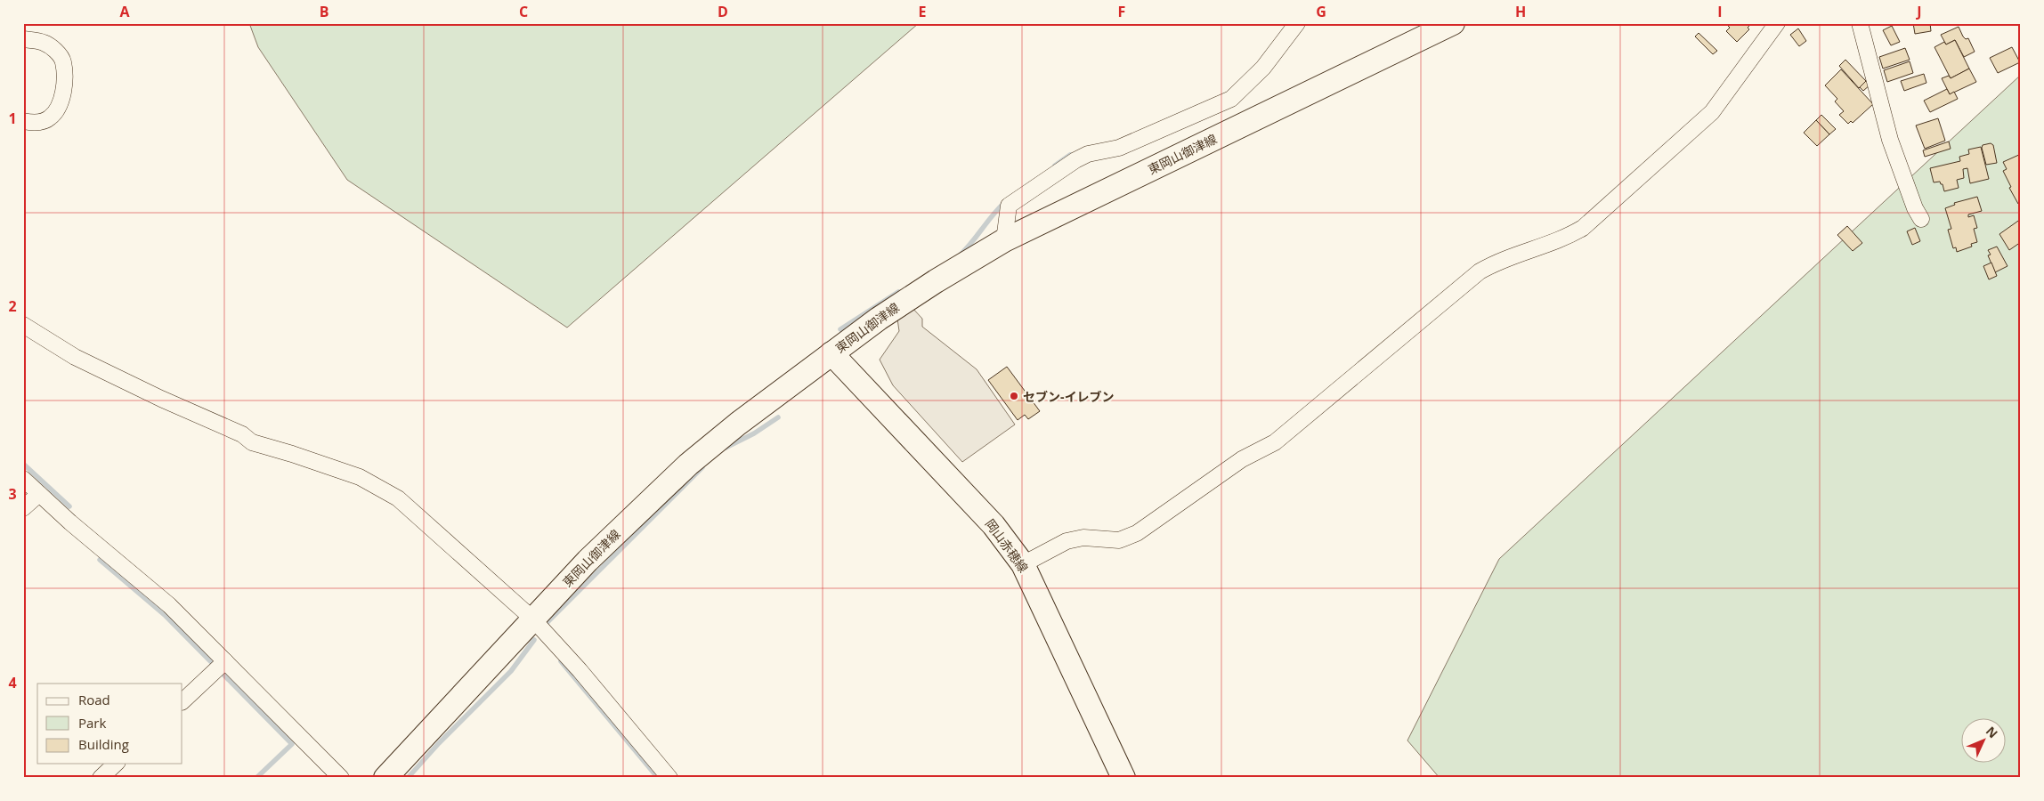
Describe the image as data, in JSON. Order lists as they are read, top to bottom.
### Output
{
  "streets": {
    "main road": ["東岡山御津線", "岡山赤穂線"]
  },
  "crossings": [
    ["東岡山御津線", "岡山赤穂線"]
  ],
  "places": ["セブン-イレブン"],
  "legend": ["Road", "Park", "Building"],
  "north": "top right",
  "grid": {
    "columns": [
      "A",
      "B",
      "C",
      "D",
      "E",
      "F",
      "G",
      "H",
      "I",
      "J"
    ],
    "rows": [
      "1",
      "2",
      "3",
      "4"
    ]
  }
}
